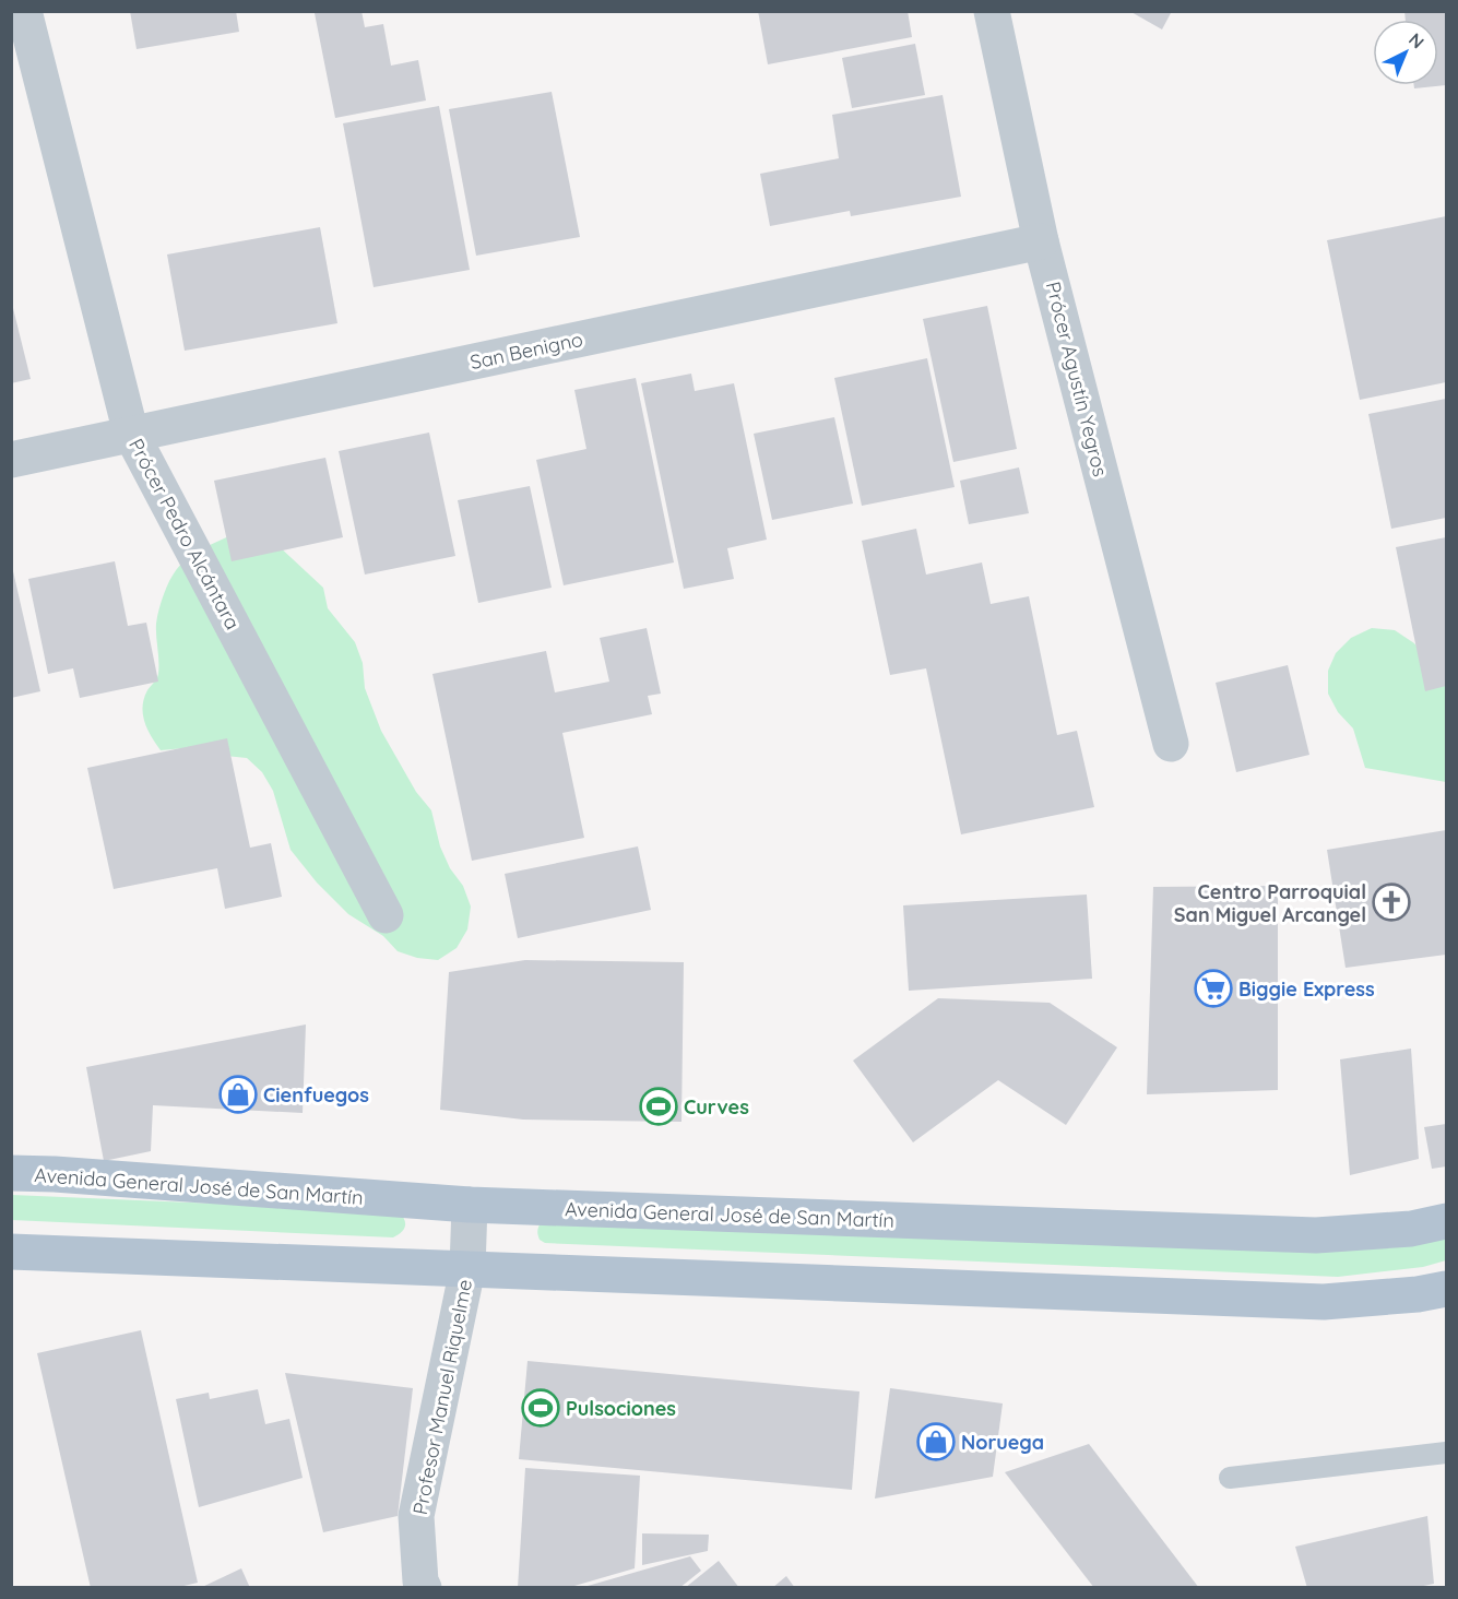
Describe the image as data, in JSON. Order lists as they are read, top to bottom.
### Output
{
  "streets": {
    "main road": ["Avenida General José de San Martín"],
    "street": [
      "San Benigno",
      "Prócer Agustín Yegros",
      "Prócer Pedro Alcántara",
      "Profesor Manuel Riquelme"
    ]
  },
  "crossings": [
    ["San Benigno", "Prócer Agustín Yegros"],
    ["San Benigno", "Prócer Pedro Alcántara"],
    ["Avenida General José de San Martín", "Profesor Manuel Riquelme"]
  ],
  "places": {
    "church": ["Centro Parroquial San Miguel Arcangel"],
    "supermarket": ["Biggie Express"],
    "shop": ["Cienfuegos", "Noruega"],
    "sports": ["Curves", "Pulsociones"]
  },
  "north": "top right"
}
